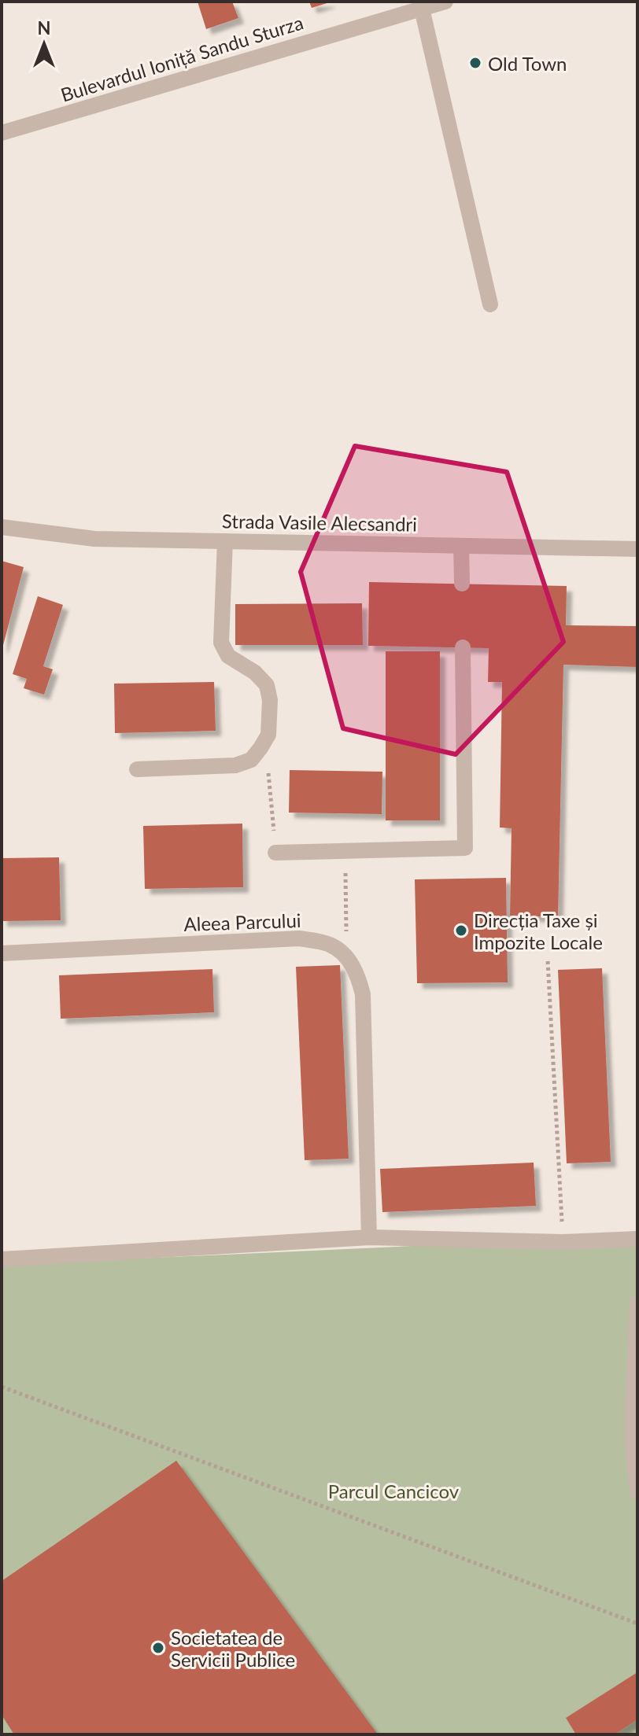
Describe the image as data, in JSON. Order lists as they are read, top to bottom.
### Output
{
  "streets": {
    "street": ["Bulevardul Ioniță Sandu Sturza", "Strada Vasile Alecsandri", "Aleea Parcului"]
  },
  "parks": ["Parcul Cancicov"],
  "places": ["Old Town", "Direcția Taxe și Impozite Locale", "Societatea de Servicii Publice"],
  "north": "top"
}
